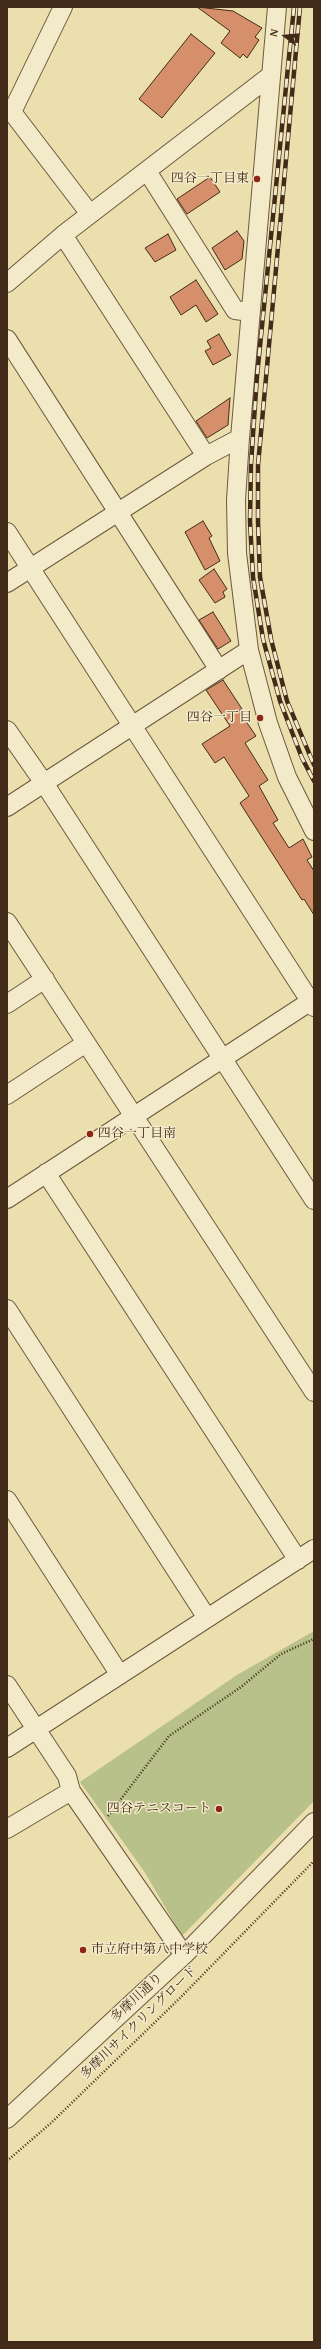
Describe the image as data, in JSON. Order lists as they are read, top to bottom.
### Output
{
  "streets": {
    "street": ["多摩川通り"],
    "path": ["多摩川サイクリングロード"]
  },
  "places": [
    "四谷一丁目東",
    "四谷一丁目",
    "四谷一丁目南",
    "四谷テニスコート",
    "市立府中第八中学校"
  ],
  "north": "left"
}
